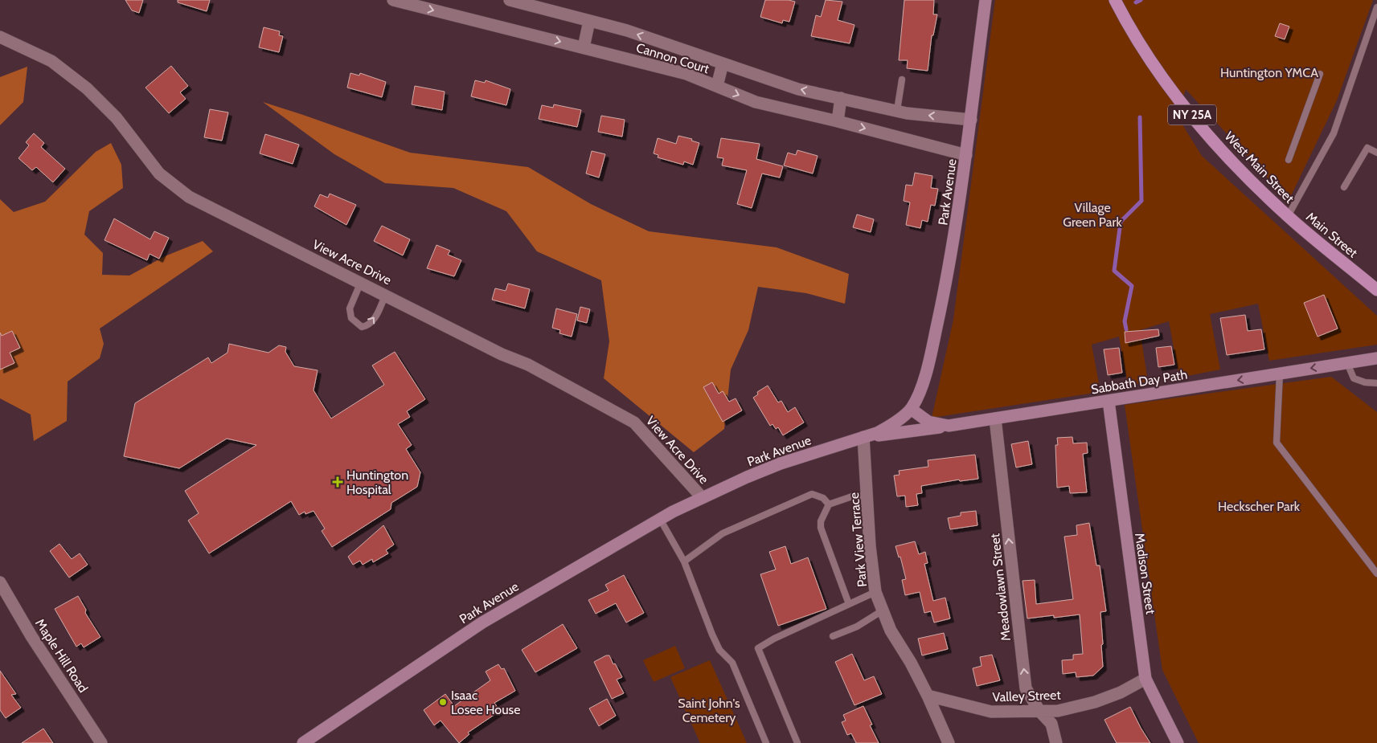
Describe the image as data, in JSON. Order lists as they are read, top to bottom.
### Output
{
  "streets": {
    "main road": [
      "NY 25A",
      "West Main Street",
      "Park Avenue",
      "Main Street",
      "Sabbath Day Path",
      "Madison Street"
    ],
    "street": [
      "Cannon Court",
      "View Acre Drive",
      "Park View Terrace",
      "Meadowlawn Street",
      "Maple Hill Road",
      "Valley Street"
    ]
  },
  "crossings": [
    ["Cannon Court", "Park Avenue"],
    ["West Main Street", "Main Street"],
    ["Park Avenue", "View Acre Drive"],
    ["Park Avenue", "Sabbath Day Path"],
    ["Park Avenue", "Park View Terrace"],
    ["Sabbath Day Path", "Madison Street"],
    ["Sabbath Day Path", "Meadowlawn Street"],
    ["Park View Terrace", "Valley Street"],
    ["Madison Street", "Valley Street"],
    ["Meadowlawn Street", "Valley Street"]
  ],
  "one_way": ["Sabbath Day Path", "Meadowlawn Street"],
  "parks": [
    "Huntington YMCA",
    "Village Green Park",
    "Heckscher Park",
    "Saint John's Cemetery"
  ],
  "places": {
    "health": ["Huntington Hospital"],
    "other": ["Isaac Losee House"]
  }
}
